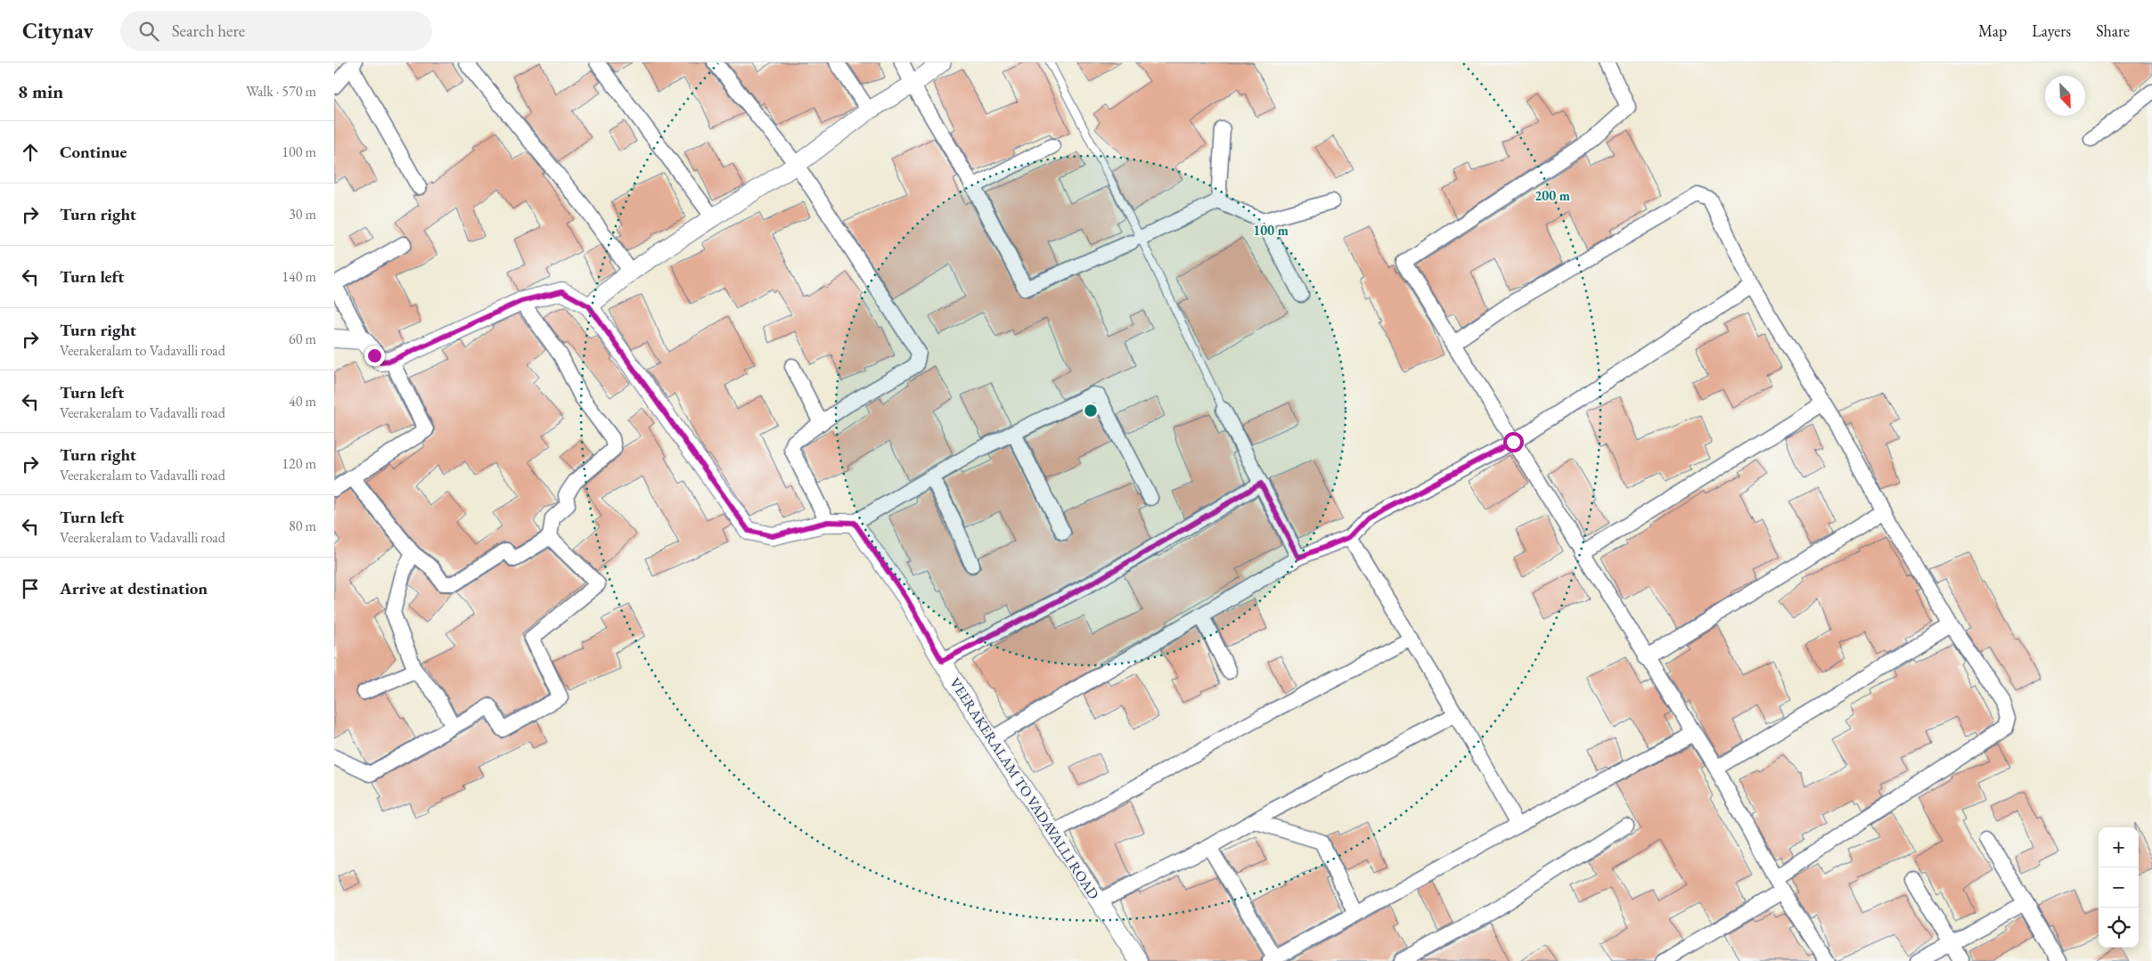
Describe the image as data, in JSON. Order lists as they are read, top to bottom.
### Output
{
  "streets": {
    "street": ["VEERAKERALAM TO VADAVALLI ROAD"]
  },
  "north": "bottom right",
  "page": {
    "header": "Citynav",
    "search": "Search here",
    "nav": ["Map", "Layers", "Share"],
    "heading": ["8 min", "Walk · 570 m"],
    "list": [
      ["Continue", "100 m"],
      ["Turn right", "30 m"],
      ["Turn left", "140 m"],
      ["Turn right", "Veerakeralam to Vadavalli road", "60 m"],
      ["Turn left", "Veerakeralam to Vadavalli road", "40 m"],
      ["Turn right", "Veerakeralam to Vadavalli road", "120 m"],
      ["Turn left", "Veerakeralam to Vadavalli road", "80 m"],
      "Arrive at destination"
    ],
    "map_buttons": ["+", "−"]
  },
  "rings": ["200 m", "100 m"]
}
